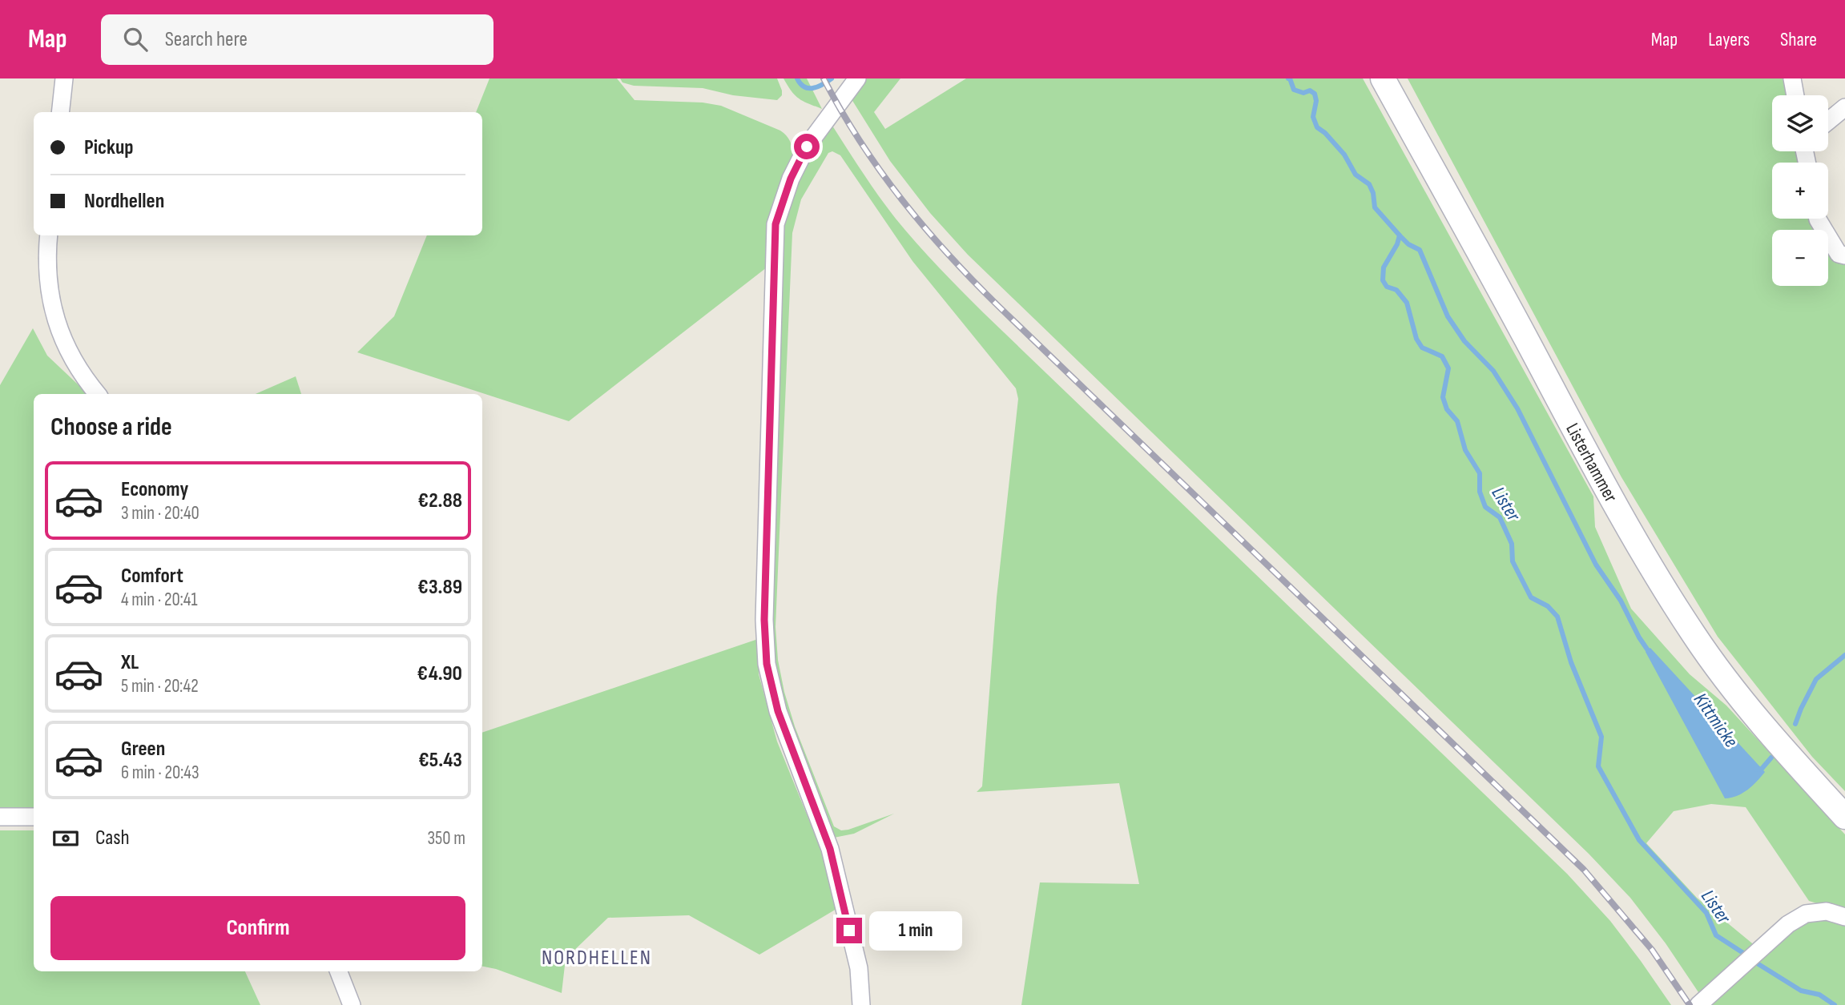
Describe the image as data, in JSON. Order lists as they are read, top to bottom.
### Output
{
  "streets": {
    "main road": ["Listerhammer"]
  },
  "districts": ["NORDHELLEN"],
  "water": ["Lister", "Kittmicke"],
  "page": {
    "header": "Map",
    "search": "Search here",
    "nav": ["Map", "Layers", "Share"],
    "map_buttons": ["+", "−"],
    "banner": ["Pickup", "Nordhellen"],
    "heading": "Choose a ride",
    "list": [
      {
        "name": "Economy",
        "note": "3 min · 20:40",
        "value": "€2.88"
      },
      {
        "name": "Comfort",
        "note": "4 min · 20:41",
        "value": "€3.89"
      },
      {
        "name": "XL",
        "note": "5 min · 20:42",
        "value": "€4.90"
      },
      {
        "name": "Green",
        "note": "6 min · 20:43",
        "value": "€5.43"
      }
    ],
    "pay": ["Cash", "350 m"],
    "buttons": "Confirm",
    "bubble": "1 min"
  }
}
